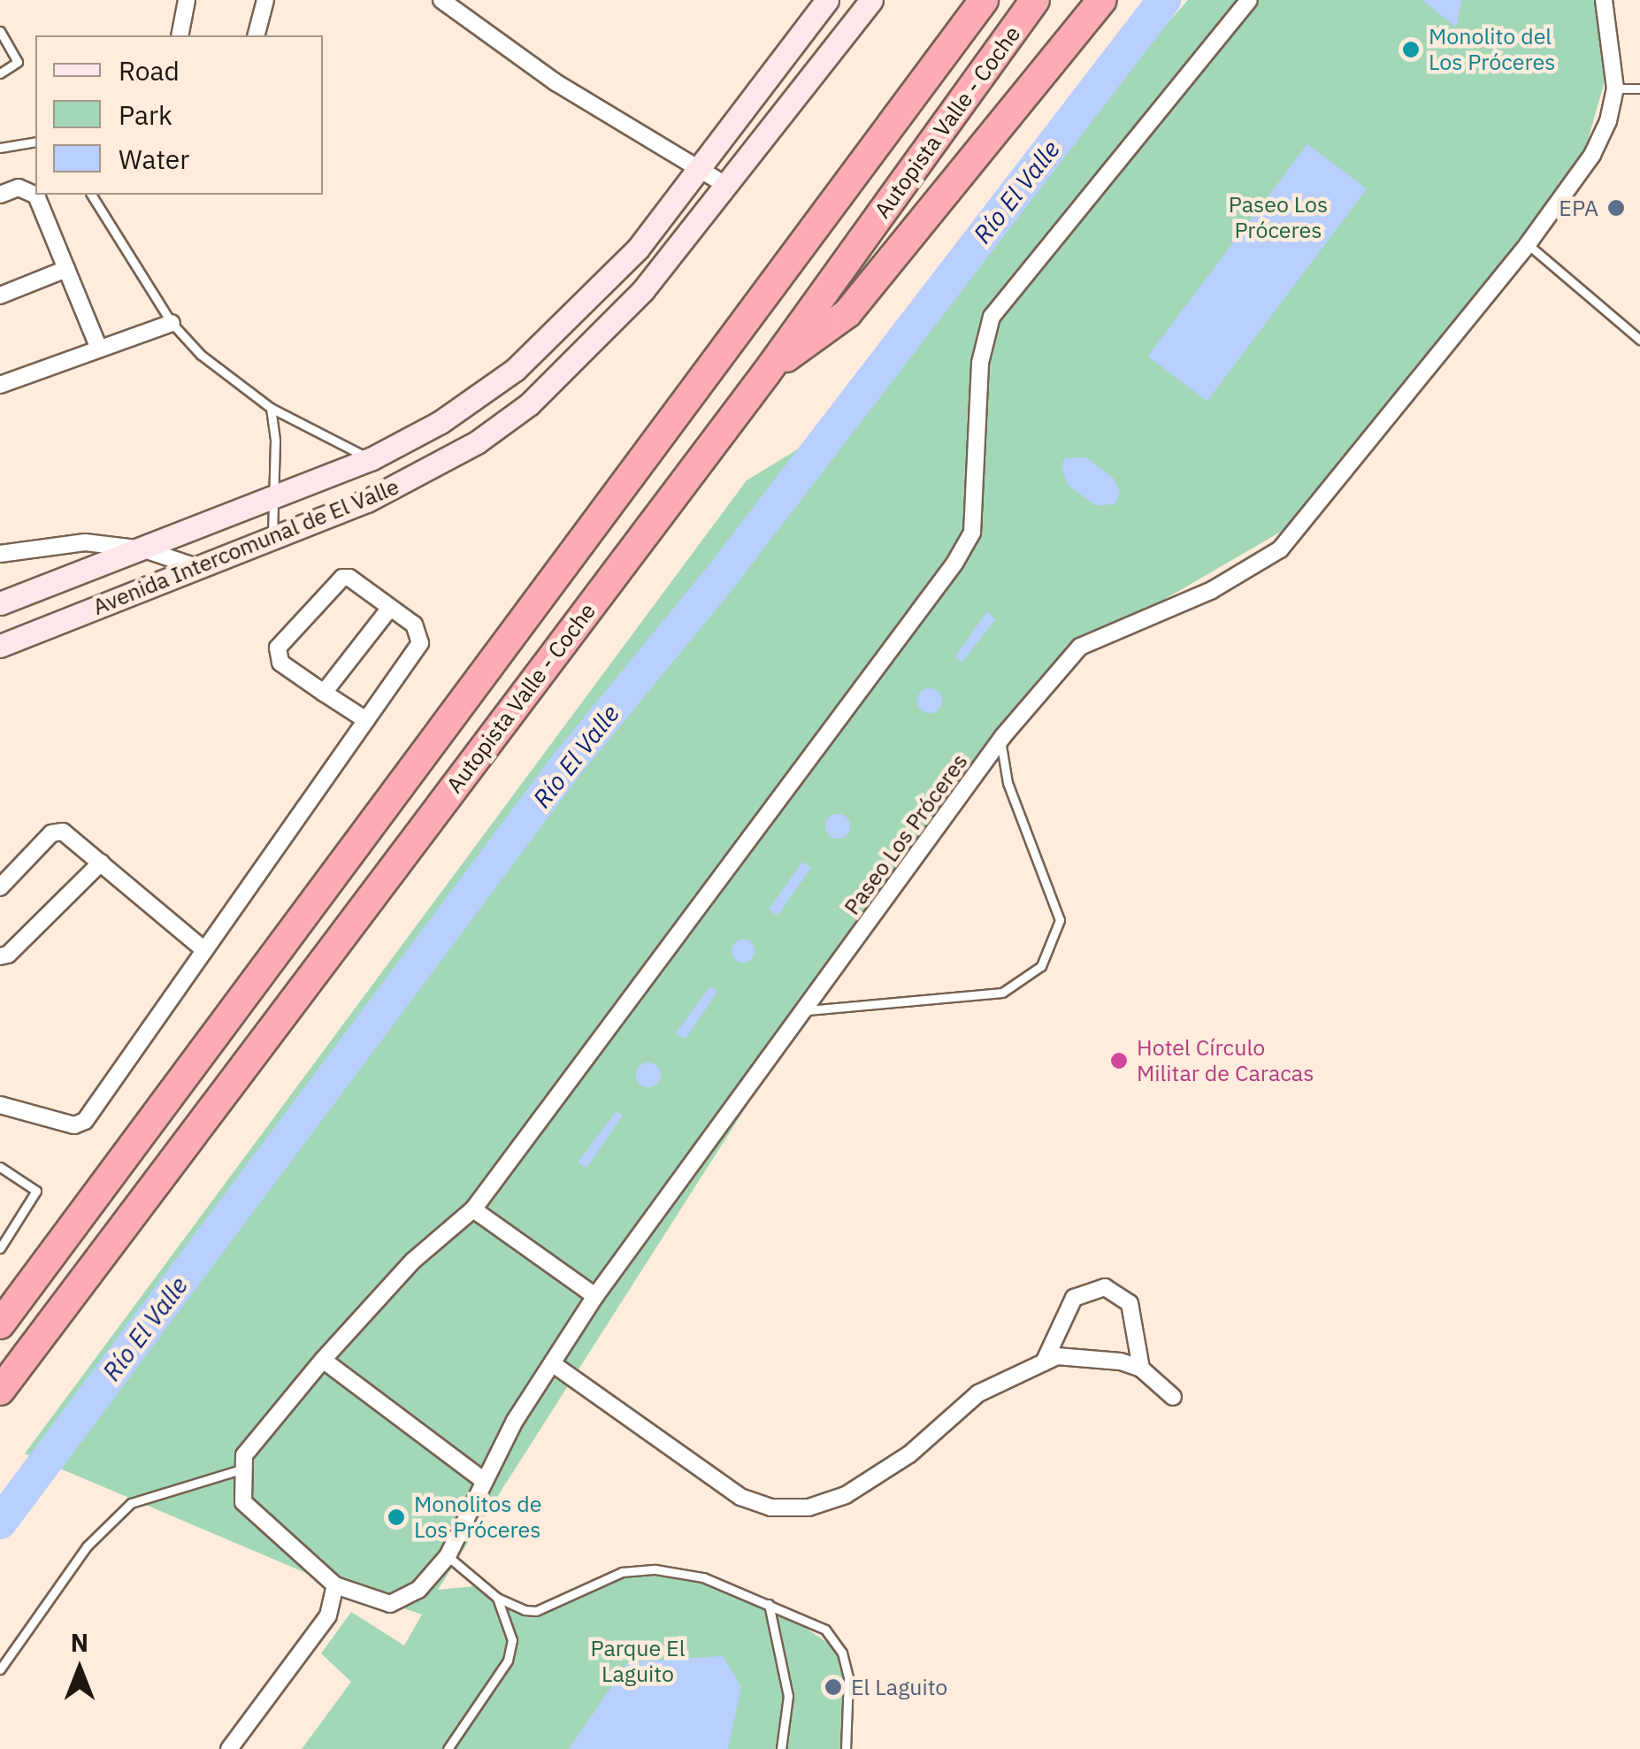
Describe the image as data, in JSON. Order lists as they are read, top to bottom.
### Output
{
  "streets": {
    "highway": ["Autopista Valle - Coche"],
    "main road": ["Avenida Intercomunal de El Valle"],
    "street": ["Paseo Los Próceres"]
  },
  "water": ["Río El Valle"],
  "parks": ["Paseo Los Próceres", "Parque El Laguito"],
  "places": [
    "Monolito del Los Próceres",
    "EPA",
    "Hotel Círculo Militar de Caracas",
    "Monolitos de Los Próceres",
    "El Laguito"
  ],
  "legend": ["Road", "Park", "Water"],
  "north": "top"
}
